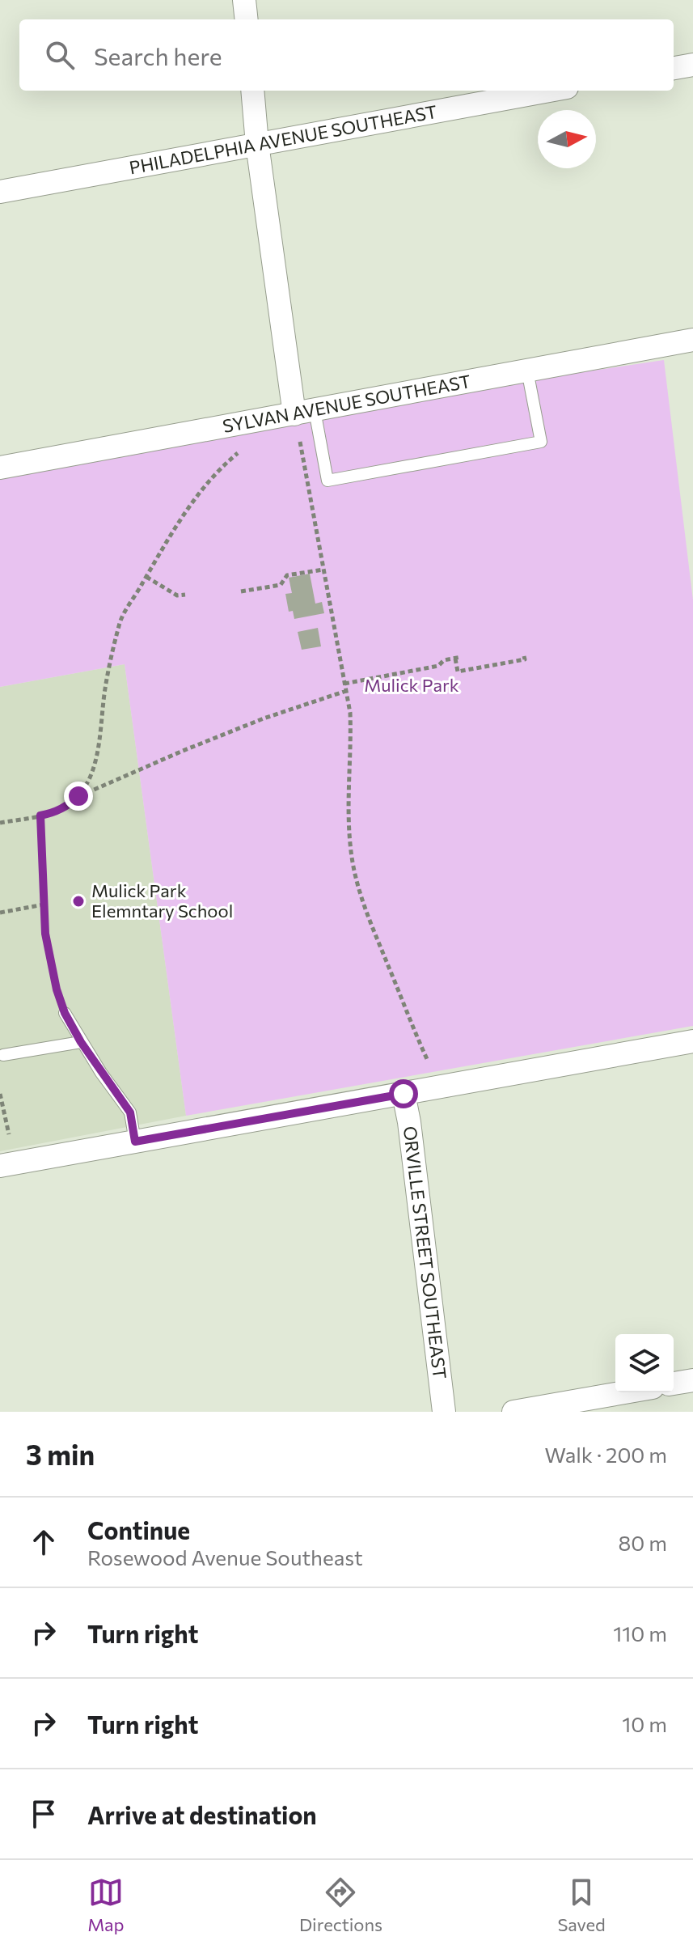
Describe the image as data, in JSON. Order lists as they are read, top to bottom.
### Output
{
  "streets": {
    "street": ["PHILADELPHIA AVENUE SOUTHEAST", "SYLVAN AVENUE SOUTHEAST", "ORVILLE STREET SOUTHEAST"]
  },
  "parks": ["Mulick Park"],
  "places": ["Mulick Park Elemntary School"],
  "north": "right",
  "page": {
    "search": "Search here",
    "heading": ["3 min", "Walk · 200 m"],
    "list": [
      ["Continue", "Rosewood Avenue Southeast", "80 m"],
      ["Turn right", "110 m"],
      ["Turn right", "10 m"],
      "Arrive at destination"
    ],
    "nav": ["Map", "Directions", "Saved"]
  }
}
